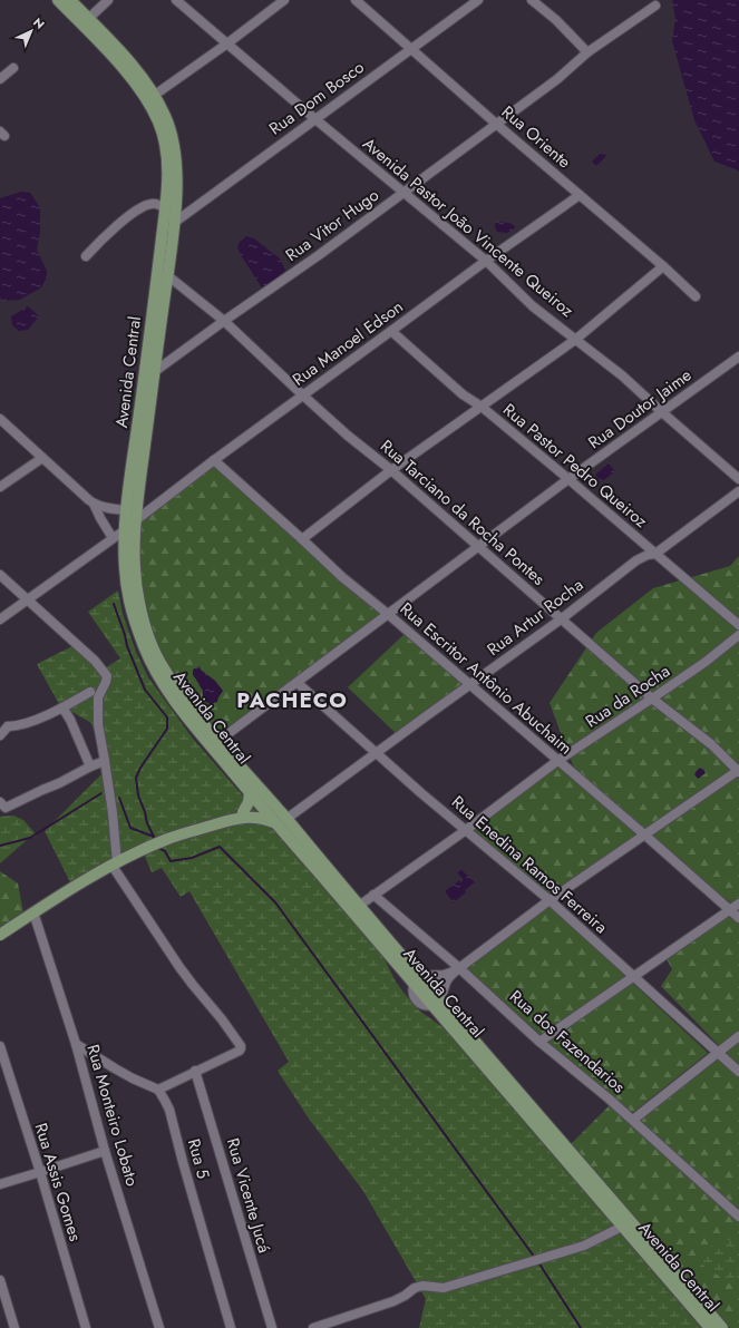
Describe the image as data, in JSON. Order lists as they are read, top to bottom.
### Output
{
  "streets": {
    "main road": ["Avenida Central"],
    "street": [
      "Rua Dom Bosco",
      "Rua Oriente",
      "Rua Vitor Hugo",
      "Avenida Pastor João Vincente Queiroz",
      "Rua Manoel Edson",
      "Rua Doutor Jaime",
      "Rua Pastor Pedro Queiroz",
      "Rua Tarciano da Rocha Pontes",
      "Rua Artur Rocha",
      "Rua Escritor Antônio Abuchaim",
      "Rua da Rocha",
      "Rua Enedina Ramos Ferreira",
      "Rua dos Fazendarios",
      "Rua Monteiro Lobato",
      "Rua 5",
      "Rua Assis Gomes",
      "Rua Vicente Jucá"
    ]
  },
  "crossings": [
    ["Rua Dom Bosco", "Rua Oriente"],
    ["Rua Dom Bosco", "Avenida Pastor João Vincente Queiroz"],
    ["Rua Dom Bosco", "Avenida Central"],
    ["Rua Oriente", "Rua Vitor Hugo"],
    ["Rua Oriente", "Rua Manoel Edson"],
    ["Rua Vitor Hugo", "Avenida Pastor João Vincente Queiroz"],
    ["Rua Vitor Hugo", "Avenida Central"],
    ["Rua Vitor Hugo", "Rua Tarciano da Rocha Pontes"],
    ["Avenida Pastor João Vincente Queiroz", "Rua Manoel Edson"],
    ["Avenida Pastor João Vincente Queiroz", "Rua Doutor Jaime"],
    ["Rua Manoel Edson", "Avenida Central"],
    ["Rua Manoel Edson", "Rua Pastor Pedro Queiroz"],
    ["Rua Manoel Edson", "Rua Tarciano da Rocha Pontes"],
    ["Rua Manoel Edson", "Rua Escritor Antônio Abuchaim"],
    ["Avenida Central", "Rua Doutor Jaime"],
    ["Avenida Central", "Rua Tarciano da Rocha Pontes"],
    ["Avenida Central", "Rua Artur Rocha"],
    ["Avenida Central", "Rua da Rocha"],
    ["Rua Doutor Jaime", "Rua Pastor Pedro Queiroz"],
    ["Rua Doutor Jaime", "Rua Tarciano da Rocha Pontes"],
    ["Rua Doutor Jaime", "Rua Escritor Antônio Abuchaim"],
    ["Rua Doutor Jaime", "Rua Enedina Ramos Ferreira"],
    ["Rua Pastor Pedro Queiroz", "Rua Artur Rocha"],
    ["Rua Tarciano da Rocha Pontes", "Rua Artur Rocha"],
    ["Rua Tarciano da Rocha Pontes", "Rua da Rocha"],
    ["Rua Artur Rocha", "Rua Escritor Antônio Abuchaim"],
    ["Rua Artur Rocha", "Rua Enedina Ramos Ferreira"],
    ["Rua Escritor Antônio Abuchaim", "Rua da Rocha"],
    ["Rua da Rocha", "Rua Enedina Ramos Ferreira"],
    ["Rua da Rocha", "Rua dos Fazendarios"]
  ],
  "districts": ["PACHECO"],
  "north": "top right"
}
